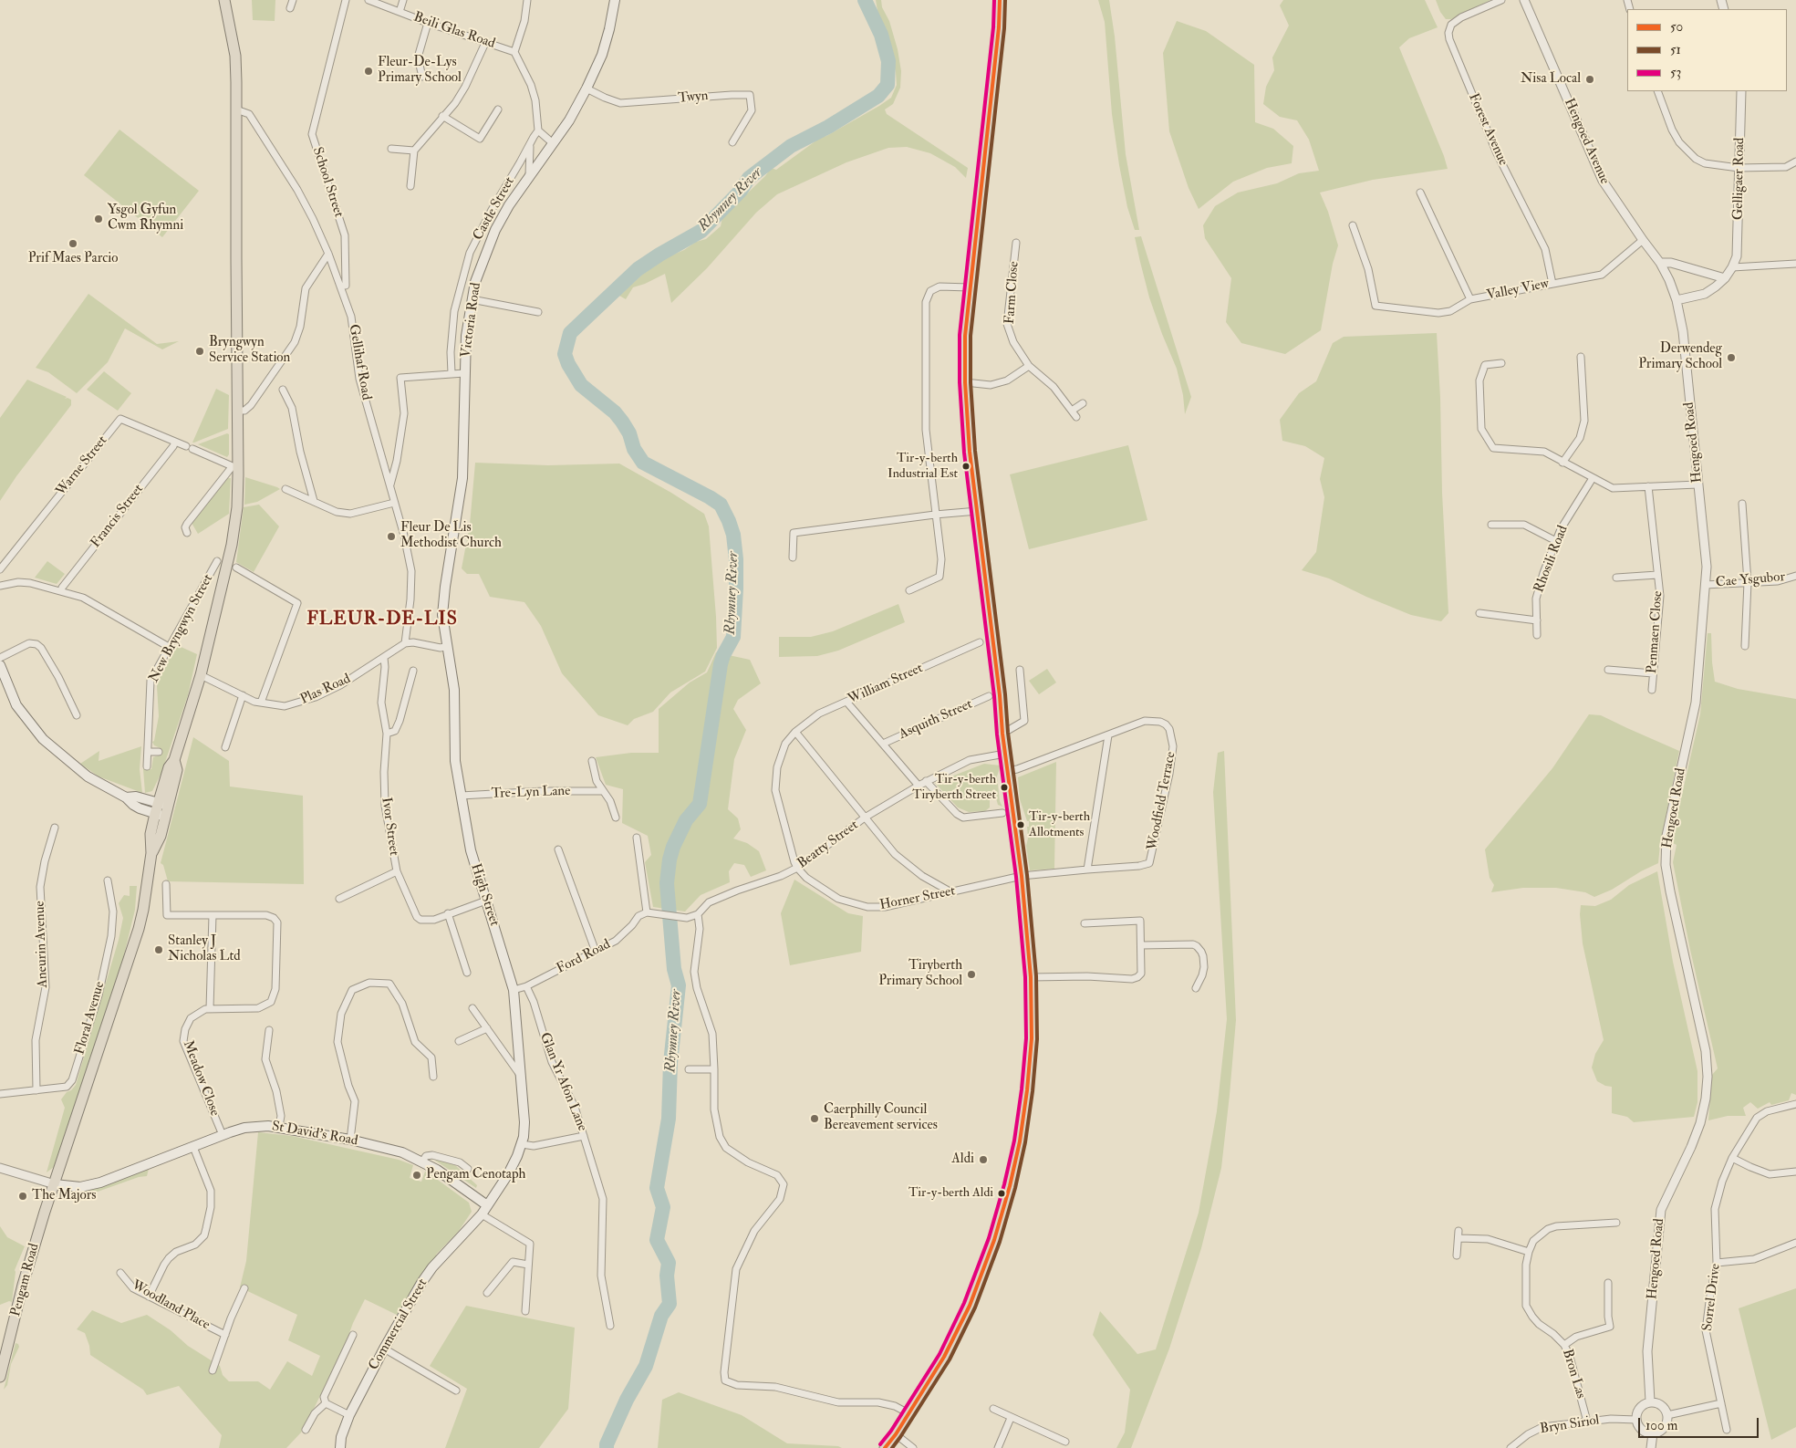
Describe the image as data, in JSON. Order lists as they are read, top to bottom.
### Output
{
  "streets": {
    "main road": [
      "Victoria Road",
      "High Street",
      "St David's Road",
      "Pengam Road",
      "Commercial Street"
    ],
    "street": [
      "Beili Glas Road",
      "Twyn",
      "Forest Avenue",
      "Hengoed Avenue",
      "Gelligaer Road",
      "School Street",
      "Castle Street",
      "Valley View",
      "Farm Close",
      "Gellihaf Road",
      "Hengoed Road",
      "Warne Street",
      "Francis Street",
      "Rhosili Road",
      "Cae Ysgubor",
      "New Bryngwyn Street",
      "Penmaen Close",
      "William Street",
      "Plas Road",
      "Asquith Street",
      "Tre-Lyn Lane",
      "Woodfield Terrace",
      "Ivor Street",
      "Beatty Street",
      "Horner Street",
      "Aneurin Avenue",
      "Ford Road",
      "Floral Avenue",
      "Meadow Close",
      "Glan Yr Afon Lane",
      "Sorrel Drive",
      "Woodland Place",
      "Bron Las",
      "Bryn Siriol"
    ]
  },
  "crossings": [
    ["Twyn", "Victoria Road"],
    ["Forest Avenue", "Valley View"],
    ["Hengoed Avenue", "Valley View"],
    ["Hengoed Avenue", "Hengoed Road"],
    ["Victoria Road", "High Street"],
    ["Gellihaf Road", "Plas Road"],
    ["Gellihaf Road", "Pengam Road"],
    ["Hengoed Road", "Cae Ysgubor"],
    ["Hengoed Road", "Bryn Siriol"],
    ["Warne Street", "Francis Street"],
    ["William Street", "Beatty Street"],
    ["William Street", "Horner Street"],
    ["Plas Road", "Ivor Street"],
    ["Plas Road", "Pengam Road"],
    ["Tre-Lyn Lane", "High Street"],
    ["Woodfield Terrace", "Horner Street"],
    ["Ivor Street", "High Street"],
    ["Beatty Street", "Horner Street"],
    ["Beatty Street", "Ford Road"],
    ["High Street", "Ford Road"],
    ["High Street", "Commercial Street"],
    ["Aneurin Avenue", "Floral Avenue"],
    ["Ford Road", "Glan Yr Afon Lane"],
    ["Meadow Close", "St David's Road"],
    ["St David's Road", "Pengam Road"],
    ["St David's Road", "Commercial Street"],
    ["Bron Las", "Bryn Siriol"]
  ],
  "districts": ["FLEUR-DE-LIS"],
  "water": ["Rhymney River"],
  "places": [
    "Fleur-De-Lys Primary School",
    "Nisa Local",
    "Ysgol Gyfun Cwm Rhymni",
    "Prif Maes Parcio",
    "Bryngwyn Service Station",
    "Derwendeg Primary School",
    "Tir-y-berth Industrial Est",
    "Fleur De Lis Methodist Church",
    "Tir-y-berth Tiryberth Street",
    "Tir-y-berth Allotments",
    "Stanley J Nicholas Ltd",
    "Tiryberth Primary School",
    "Caerphilly Council Bereavement services",
    "Aldi",
    "Pengam Cenotaph",
    "Tir-y-berth Aldi",
    "The Majors"
  ],
  "lines": ["transit line 50", "transit line 51", "transit line 53"],
  "legend": ["50", "51", "53"],
  "scale_bar": "100 m"
}
